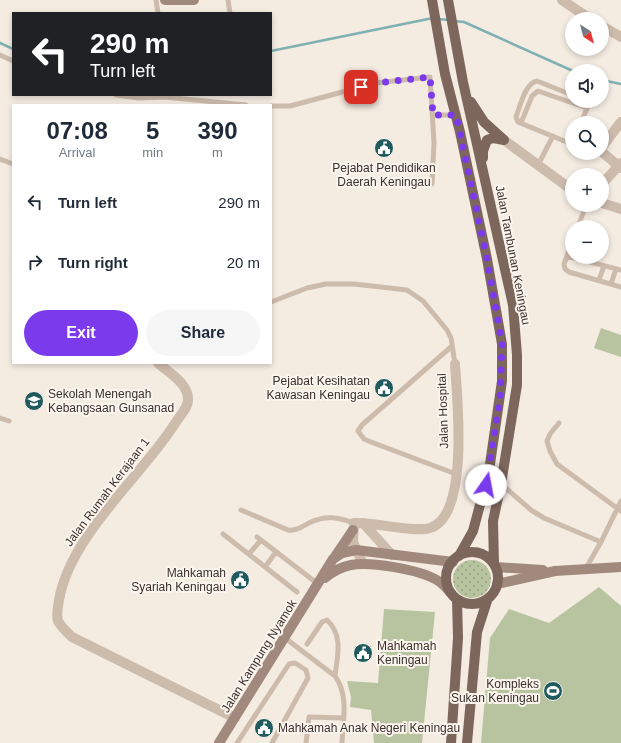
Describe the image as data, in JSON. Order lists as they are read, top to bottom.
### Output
{
  "streets": {
    "main road": ["Jalan Tambunan Keningau"],
    "street": ["Jalan Hospital", "Jalan Rumah Kerajaan 1", "Jalan Kampung Nyamok"]
  },
  "crossings": [
    ["Jalan Tambunan Keningau", "Jalan Kampung Nyamok"],
    ["Jalan Hospital", "Jalan Kampung Nyamok"],
    ["Jalan Rumah Kerajaan 1", "Jalan Kampung Nyamok"]
  ],
  "places": {
    "public building": [
      "Pejabat Pendidikan Daerah Keningau",
      "Pejabat Kesihatan Kawasan Keningau",
      "Mahkamah Syariah Keningau",
      "Mahkamah Keningau",
      "Mahkamah Anak Negeri Keningau"
    ],
    "school or university": ["Sekolah Menengah Kebangsaan Gunsanad"],
    "sports": ["Kompleks Sukan Keningau"]
  },
  "north": "bottom right",
  "page": {
    "map_buttons": ["+", "−"],
    "turn": ["290 m", "Turn left"],
    "eta": [
      "07:08",
      "Arrival",
      "5",
      "min",
      "390",
      "m"
    ],
    "list": [
      {
        "name": "Turn left",
        "value": "290 m"
      },
      {
        "name": "Turn right",
        "value": "20 m"
      }
    ],
    "buttons": ["Exit", "Share"]
  }
}
